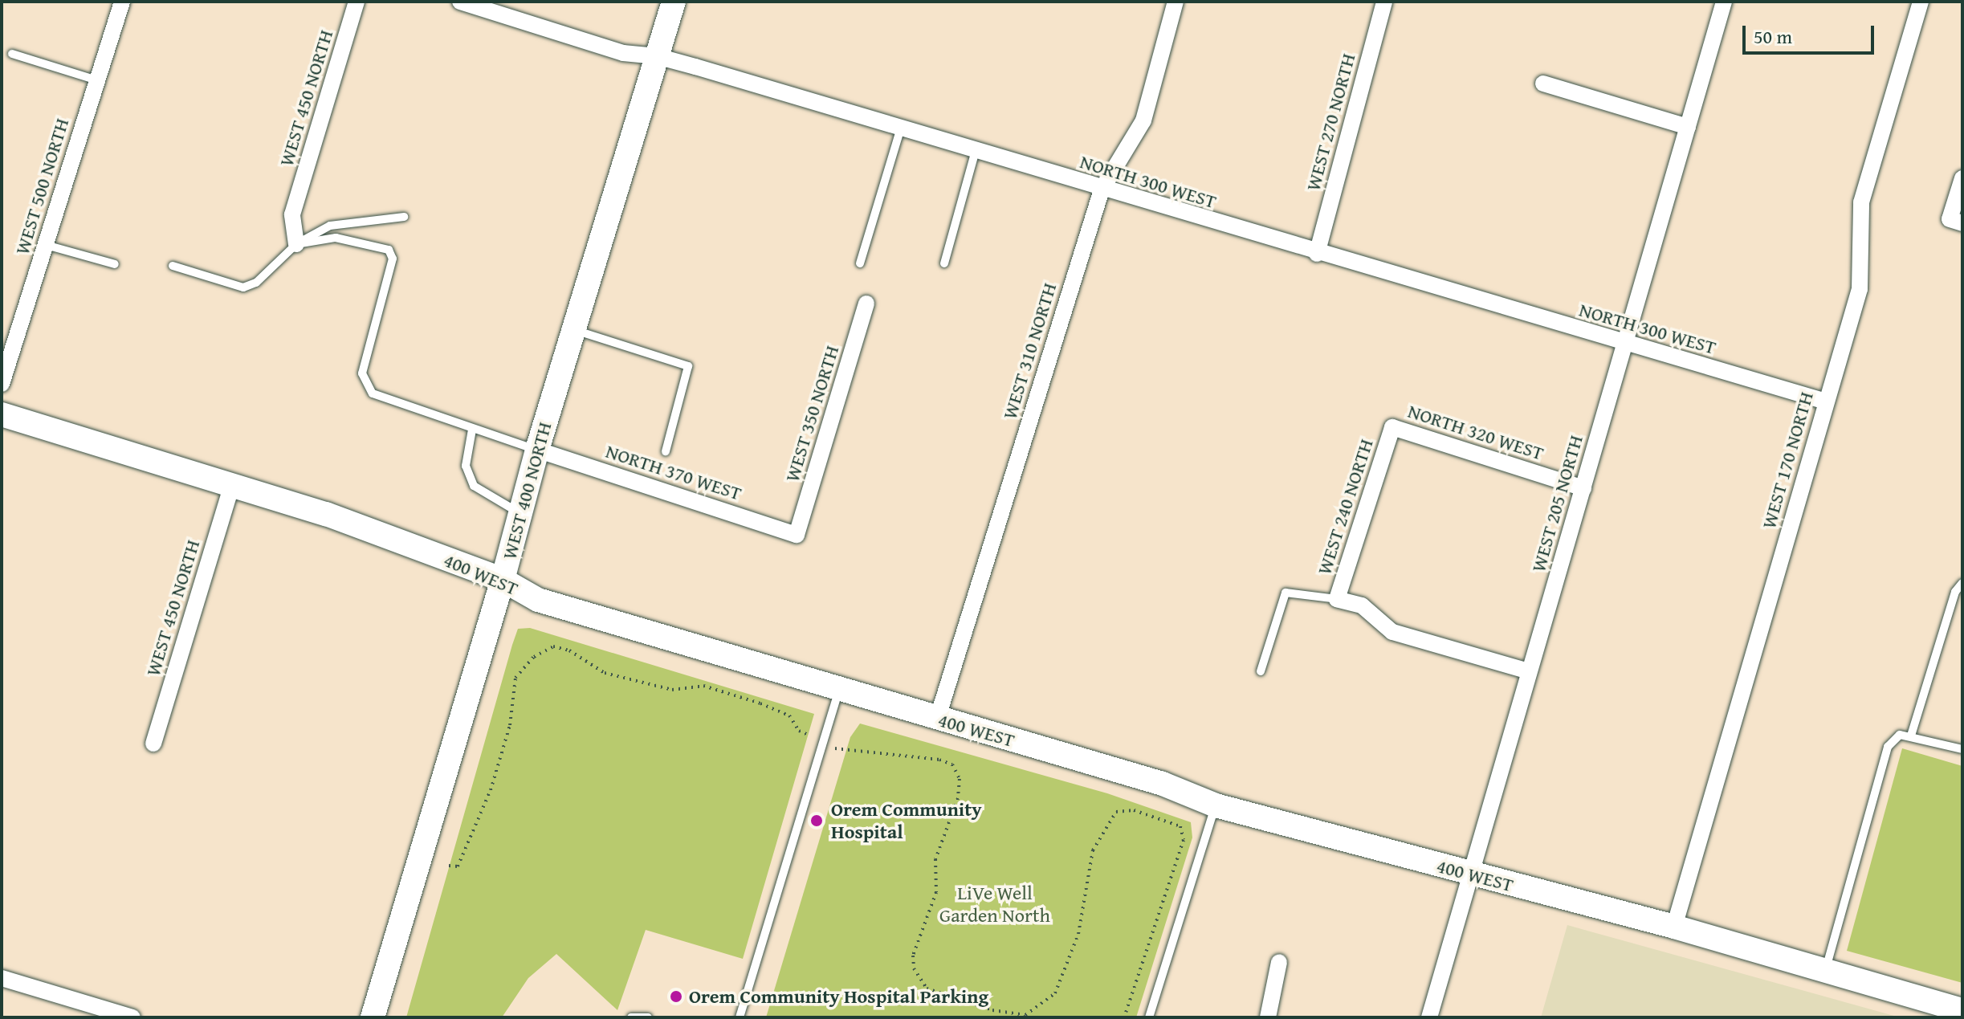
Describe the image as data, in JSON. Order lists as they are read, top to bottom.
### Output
{
  "streets": {
    "main road": ["WEST 400 NORTH", "400 WEST"],
    "street": [
      "WEST 450 NORTH",
      "WEST 270 NORTH",
      "NORTH 300 WEST",
      "WEST 500 NORTH",
      "WEST 310 NORTH",
      "WEST 350 NORTH",
      "NORTH 320 WEST",
      "WEST 170 NORTH",
      "NORTH 370 WEST",
      "WEST 205 NORTH",
      "WEST 240 NORTH"
    ]
  },
  "crossings": [
    ["WEST 450 NORTH", "400 WEST"],
    ["WEST 270 NORTH", "NORTH 300 WEST"],
    ["NORTH 300 WEST", "WEST 310 NORTH"],
    ["NORTH 300 WEST", "WEST 170 NORTH"],
    ["NORTH 300 WEST", "WEST 400 NORTH"],
    ["NORTH 300 WEST", "WEST 205 NORTH"],
    ["WEST 310 NORTH", "400 WEST"],
    ["WEST 350 NORTH", "NORTH 370 WEST"],
    ["NORTH 320 WEST", "WEST 205 NORTH"],
    ["NORTH 320 WEST", "WEST 240 NORTH"],
    ["WEST 170 NORTH", "400 WEST"],
    ["NORTH 370 WEST", "WEST 400 NORTH"],
    ["WEST 400 NORTH", "400 WEST"],
    ["WEST 205 NORTH", "400 WEST"]
  ],
  "parks": ["LiVe Well Garden North"],
  "places": ["Orem Community Hospital", "Orem Community Hospital Parking"],
  "scale_bar": "50 m"
}
